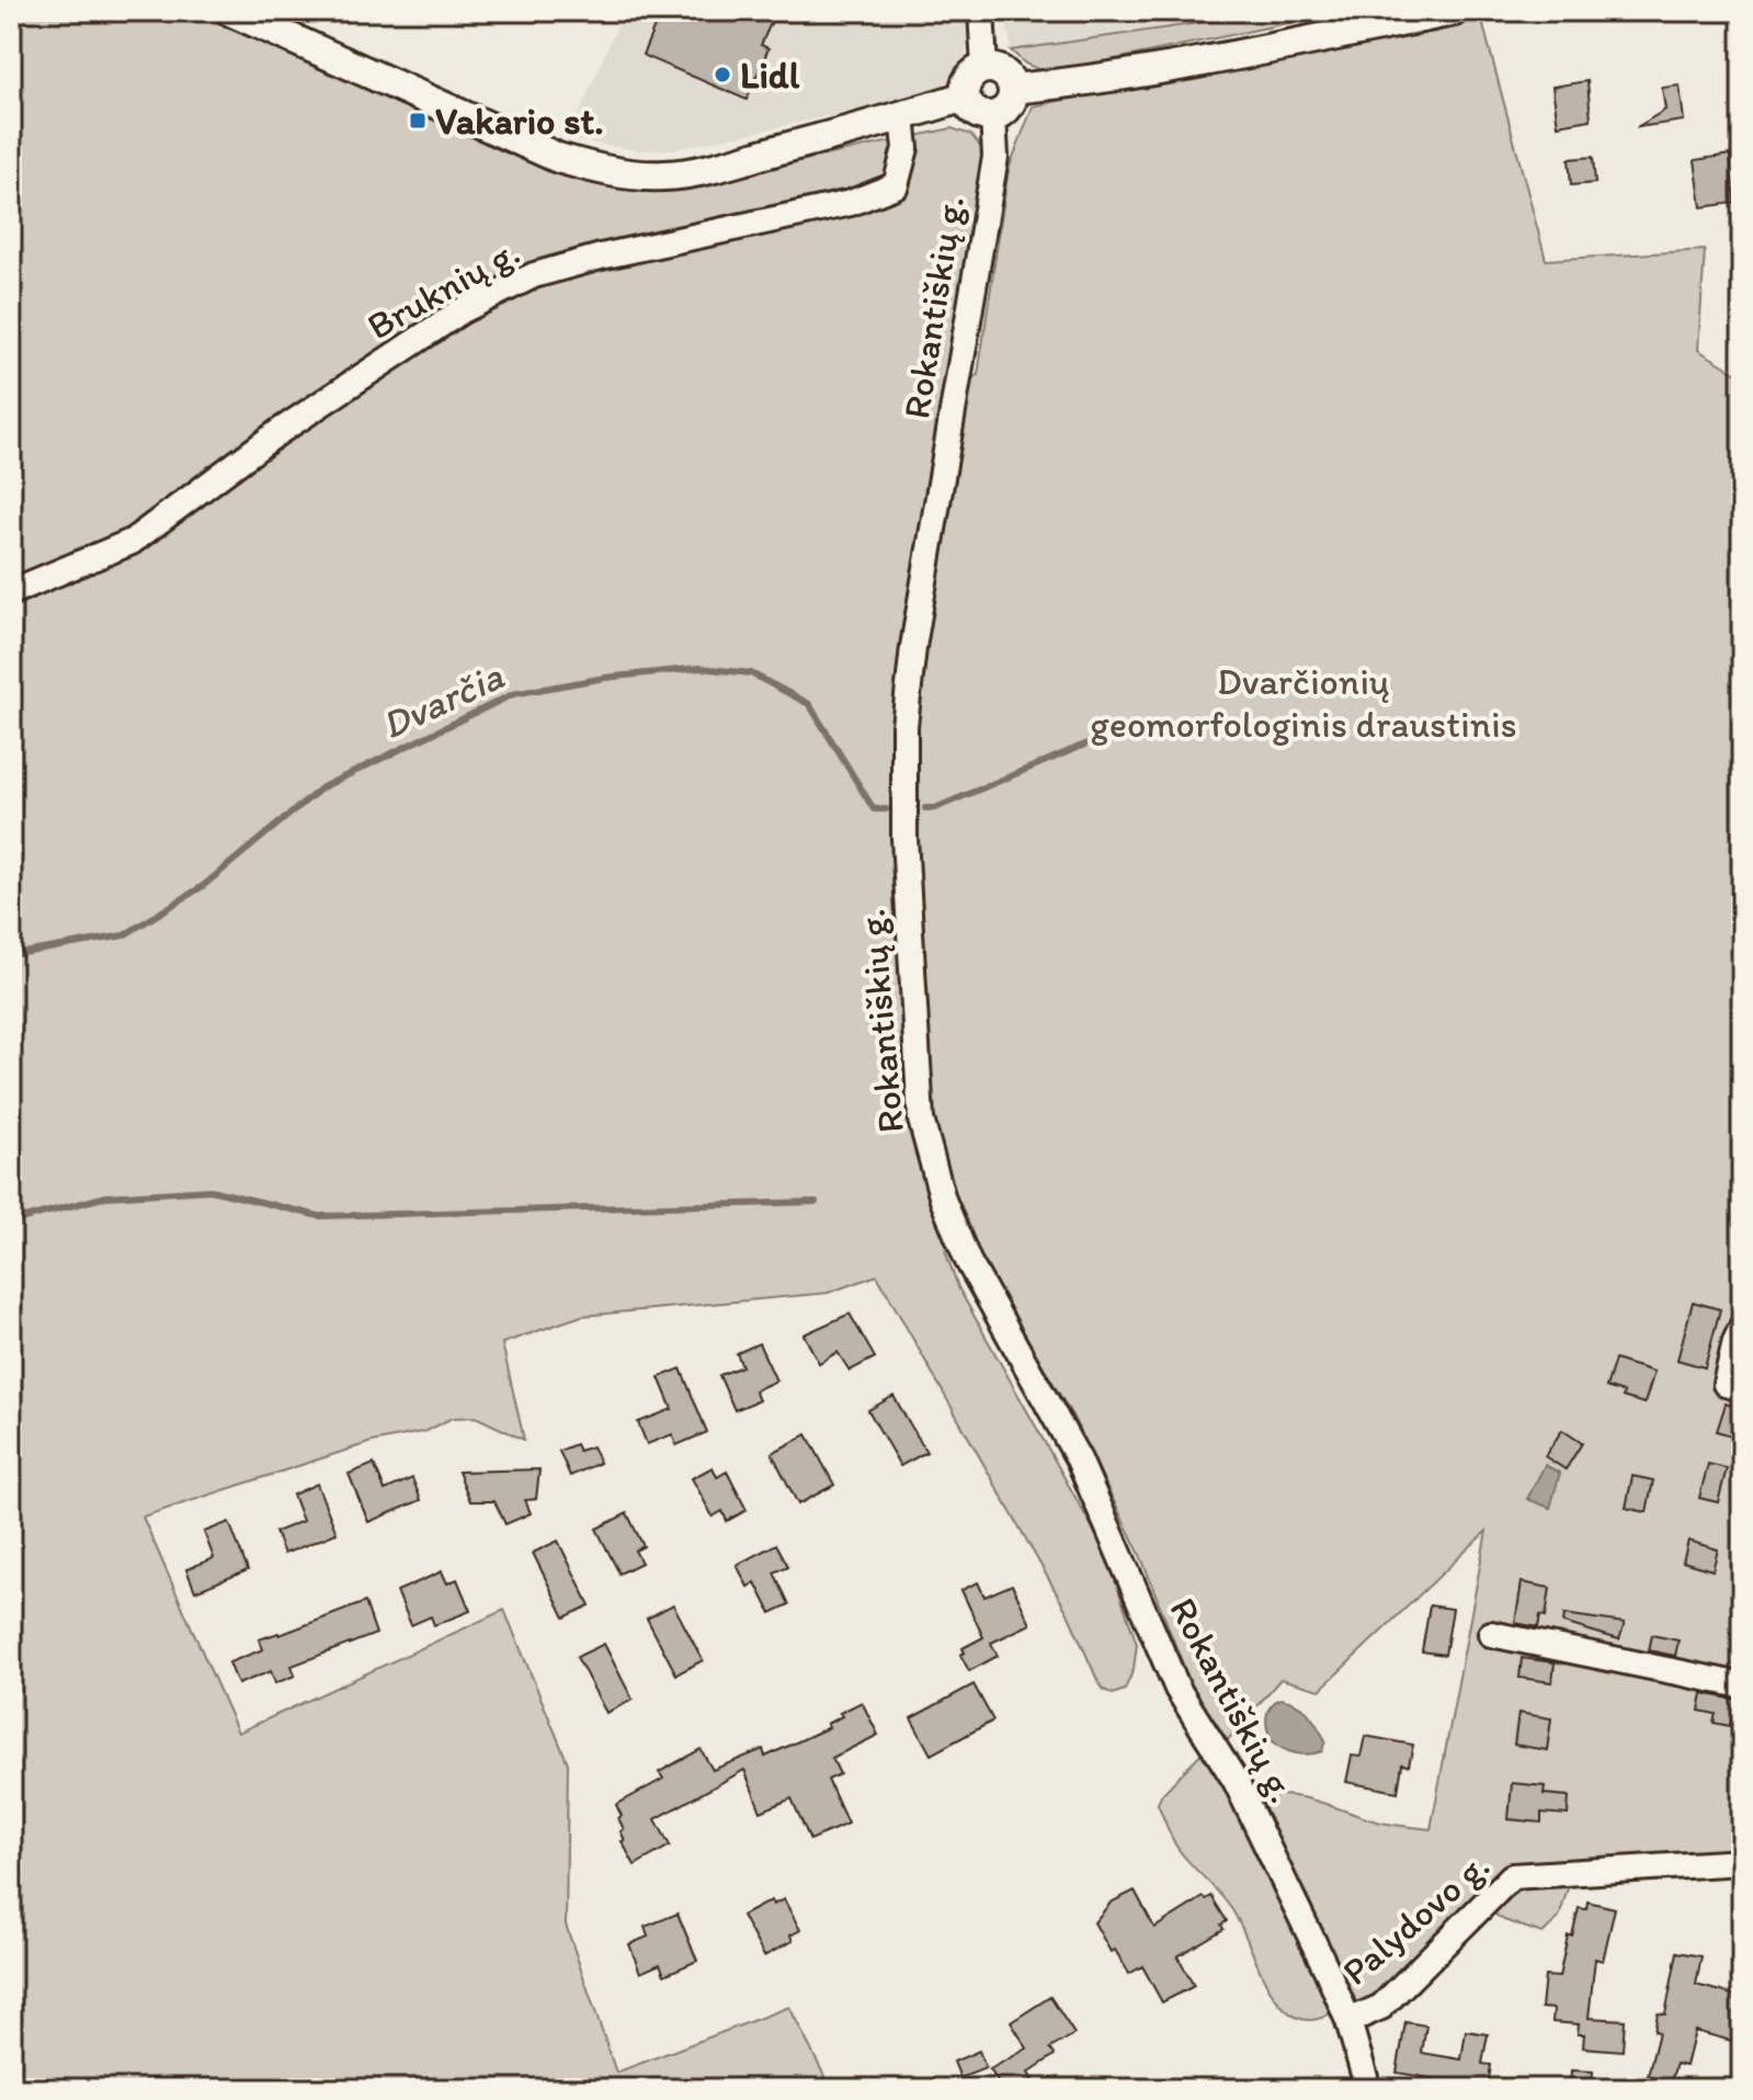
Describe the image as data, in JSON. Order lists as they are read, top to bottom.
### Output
{
  "streets": {
    "street": ["Bruknių g.", "Rokantiškių g.", "Palydovo g."]
  },
  "crossings": [
    ["Rokantiškių g.", "Palydovo g."]
  ],
  "water": ["Dvarčia"],
  "parks": ["Dvarčionių geomorfologinis draustinis"],
  "places": {
    "other": ["Lidl"],
    "transit": ["Vakario st."]
  }
}
